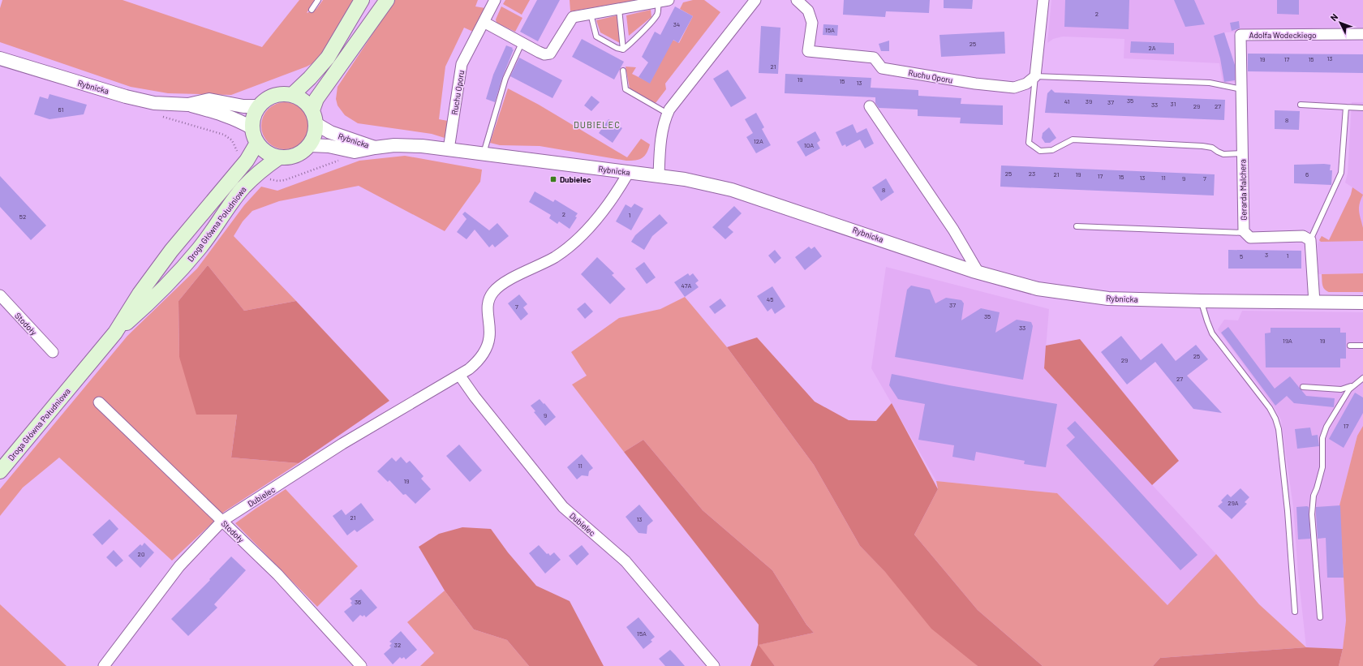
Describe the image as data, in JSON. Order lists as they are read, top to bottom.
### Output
{
  "streets": {
    "main road": ["Droga Główna Południowa"],
    "street": [
      "Adolfa Wodeckiego",
      "Ruchu Oporu",
      "Rybnicka",
      "Gerarda Malchera",
      "Stodoły",
      "Dubielec"
    ]
  },
  "crossings": [
    ["Adolfa Wodeckiego", "Gerarda Malchera"],
    ["Ruchu Oporu", "Rybnicka"],
    ["Rybnicka", "Droga Główna Południowa"],
    ["Rybnicka", "Dubielec"],
    ["Stodoły", "Dubielec"]
  ],
  "districts": ["DUBIELEC"],
  "places": {
    "transit": ["Dubielec"]
  },
  "house_numbers": [
    "2",
    "34",
    "15A",
    "25",
    "2A",
    "13",
    "19",
    "17",
    "15",
    "21",
    "19",
    "15",
    "13",
    "35",
    "41",
    "39",
    "37",
    "31",
    "33",
    "29",
    "27",
    "61",
    "8",
    "12A",
    "10A",
    "25",
    "23",
    "21",
    "19",
    "6",
    "17",
    "15",
    "13",
    "11",
    "9",
    "7",
    "8",
    "2",
    "1",
    "52",
    "3",
    "1",
    "5",
    "47A",
    "45",
    "37",
    "7",
    "35",
    "33",
    "19A",
    "19",
    "25",
    "29",
    "27",
    "9",
    "17",
    "11",
    "19",
    "29A",
    "21",
    "13",
    "20",
    "36",
    "15A",
    "32"
  ],
  "north": "top left"
}
